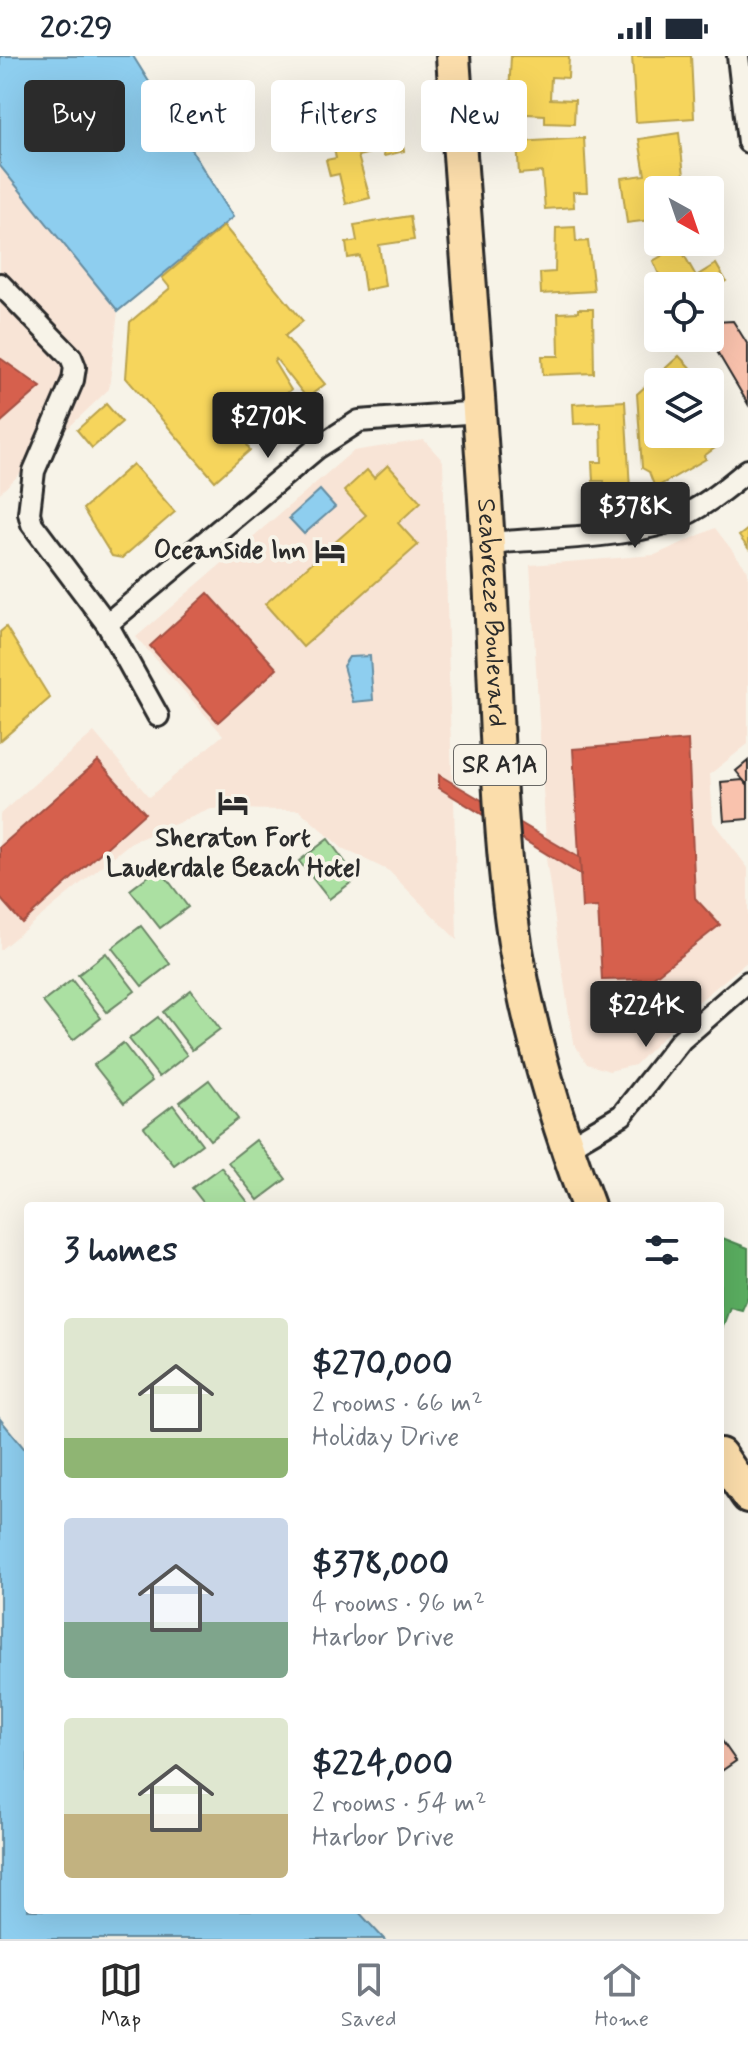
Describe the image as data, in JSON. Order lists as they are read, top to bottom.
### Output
{
  "streets": {
    "main road": ["Seabreeze Boulevard", "SR A1A"]
  },
  "places": {
    "hotel": ["Oceanside Inn", "Sheraton Fort Lauderdale Beach Hotel"]
  },
  "north": "bottom right",
  "page": {
    "status": "20:29",
    "chip": [
      "Buy",
      "Rent",
      "Filters",
      "New"
    ],
    "price": ["$270K", "$378K", "$224K"],
    "heading": "3 homes",
    "list": [
      {
        "name": "$270,000",
        "note": "2 rooms · 66 m² · Holiday Drive"
      },
      {
        "name": "$378,000",
        "note": "4 rooms · 96 m² · Harbor Drive"
      },
      {
        "name": "$224,000",
        "note": "2 rooms · 54 m² · Harbor Drive"
      }
    ],
    "tabs": ["Map", "Saved", "Home"]
  }
}
